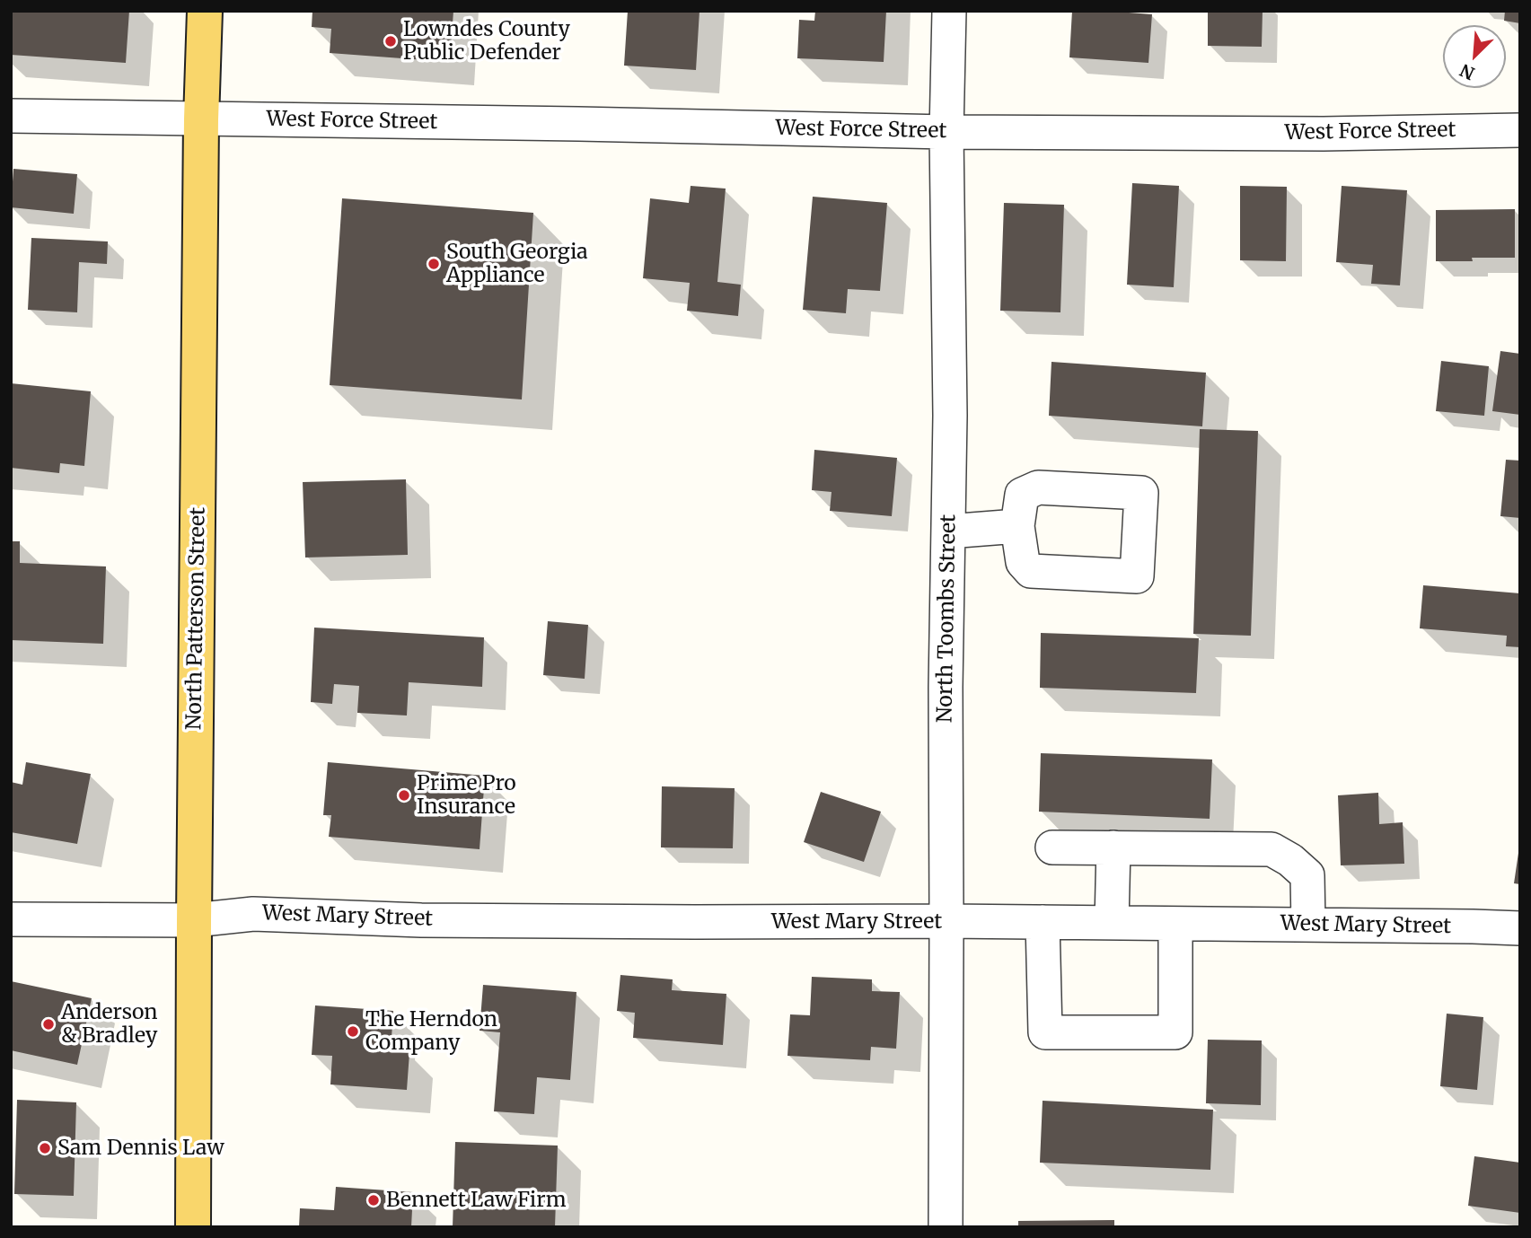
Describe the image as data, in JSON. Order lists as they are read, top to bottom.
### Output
{
  "streets": {
    "main road": ["North Patterson Street"],
    "street": ["West Force Street", "North Toombs Street", "West Mary Street"]
  },
  "crossings": [
    ["West Force Street", "North Patterson Street"],
    ["West Force Street", "North Toombs Street"],
    ["North Patterson Street", "West Mary Street"],
    ["North Toombs Street", "West Mary Street"]
  ],
  "places": [
    "Lowndes County Public Defender",
    "South Georgia Appliance",
    "Prime Pro Insurance",
    "Anderson & Bradley",
    "The Herndon Company",
    "Sam Dennis Law",
    "Bennett Law Firm"
  ],
  "north": "bottom left"
}
